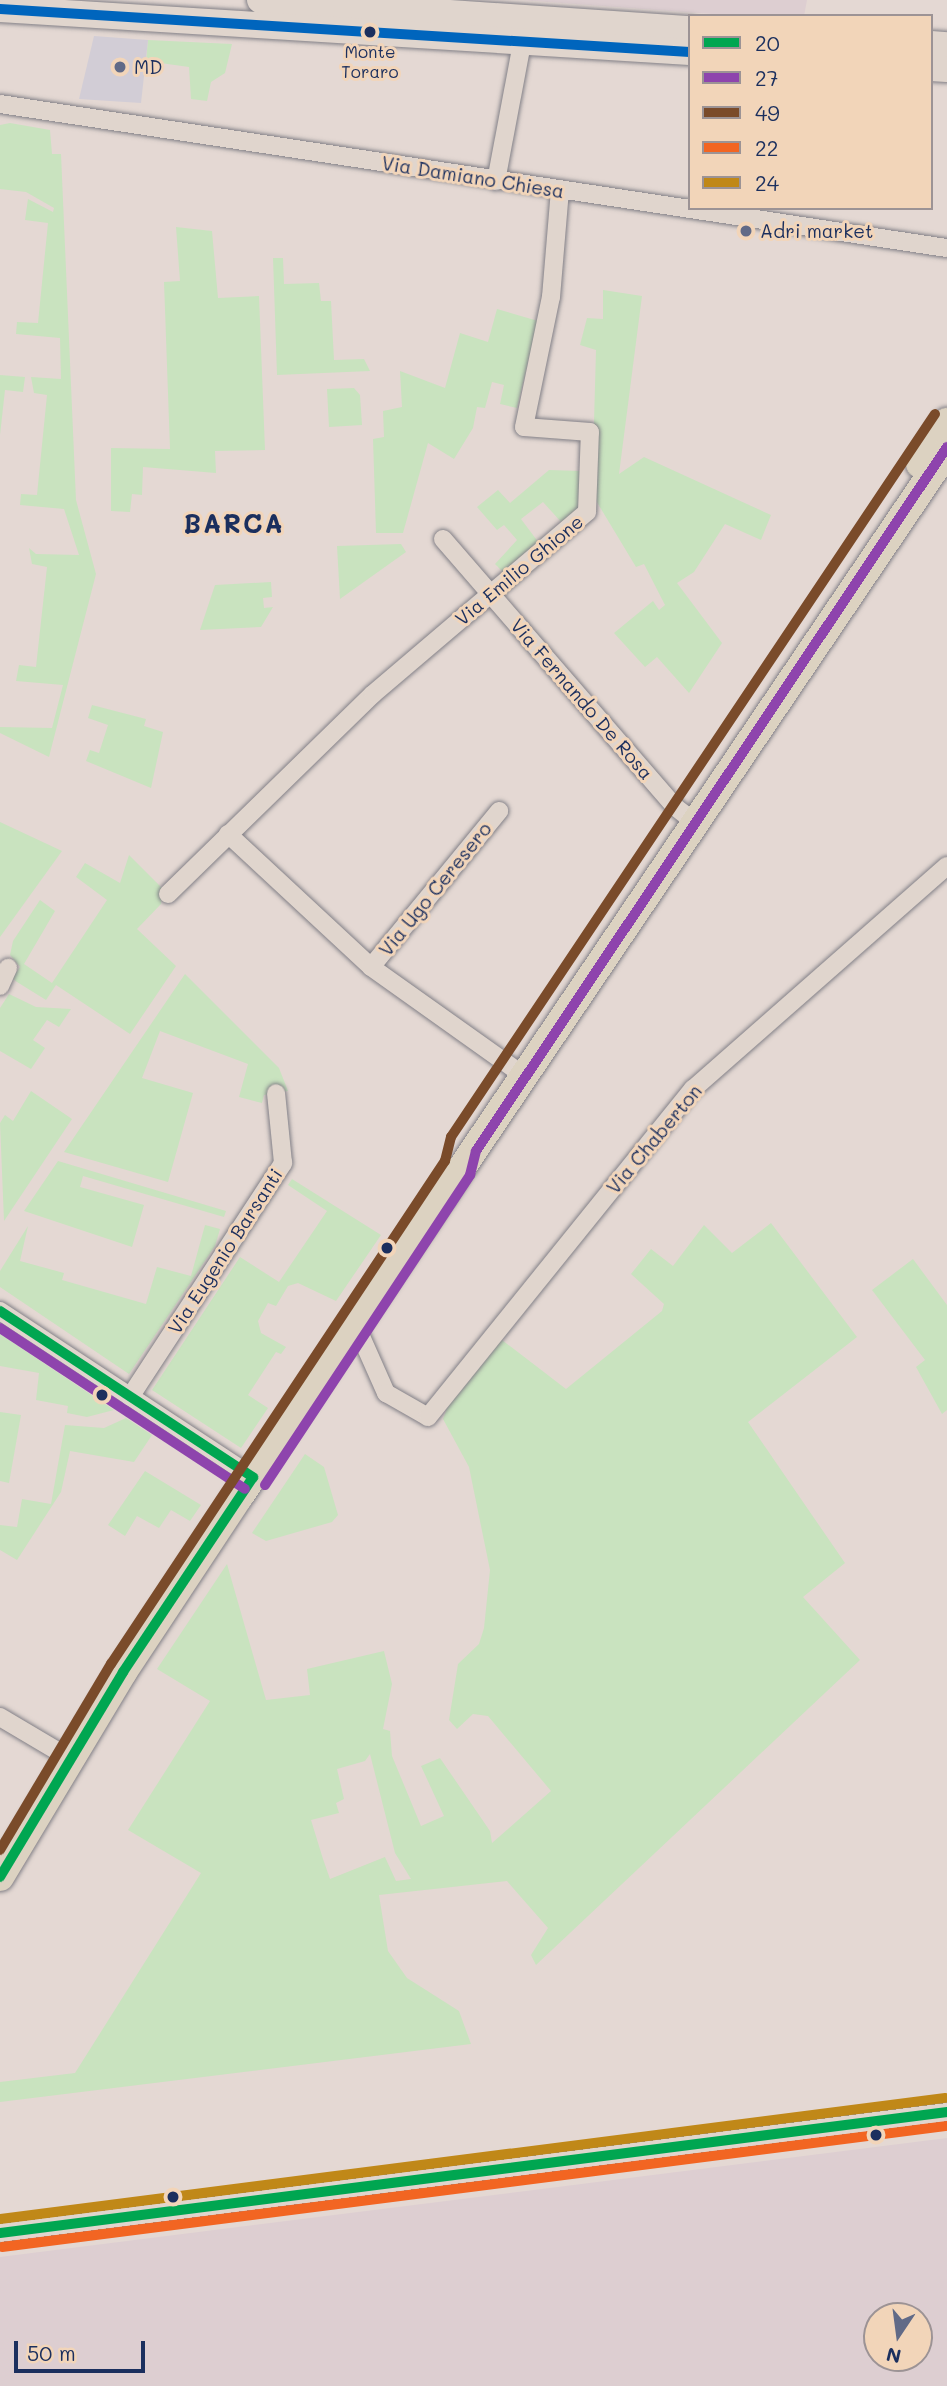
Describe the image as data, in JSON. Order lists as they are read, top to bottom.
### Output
{
  "streets": {
    "street": [
      "Via Damiano Chiesa",
      "Via Emilio Ghione",
      "Via Fernando De Rosa",
      "Via Ugo Ceresero",
      "Via Chaberton",
      "Via Eugenio Barsanti"
    ]
  },
  "crossings": [
    ["Via Damiano Chiesa", "Via Emilio Ghione"],
    ["Via Emilio Ghione", "Via Fernando De Rosa"],
    ["Via Emilio Ghione", "Via Ugo Ceresero"]
  ],
  "districts": ["BARCA"],
  "places": ["Monte Toraro", "MD", "Adri market"],
  "lines": [
    "transit line 49",
    "transit line 27",
    "transit line 20",
    "transit line 24",
    "transit line 22"
  ],
  "legend": [
    "20",
    "27",
    "49",
    "22",
    "24"
  ],
  "scale_bar": "50 m",
  "north": "bottom"
}
